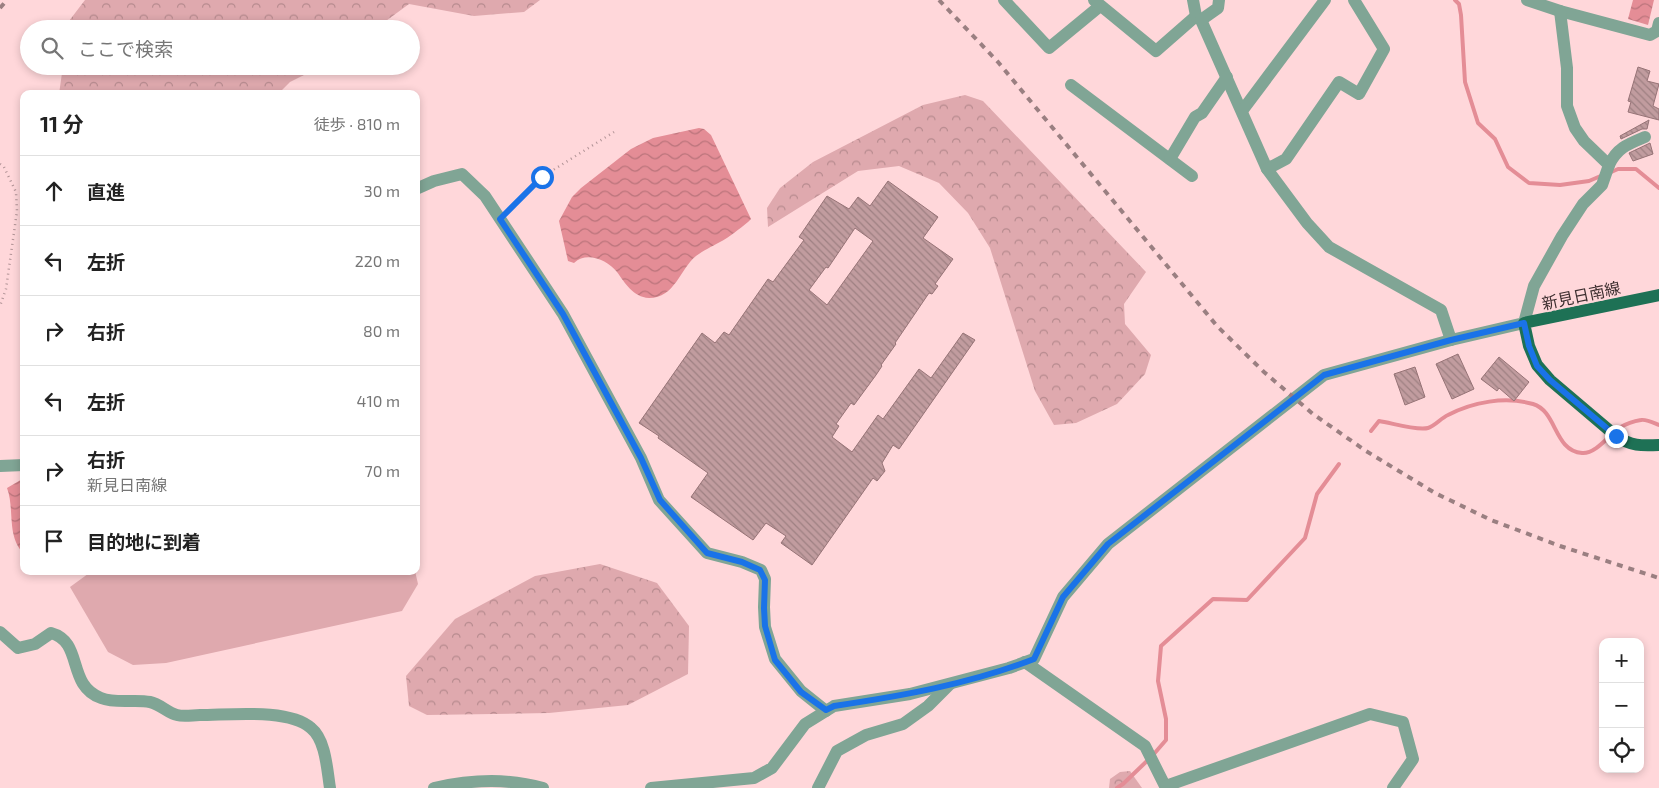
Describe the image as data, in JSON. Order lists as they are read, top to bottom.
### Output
{
  "streets": {
    "main road": ["新見日南線"]
  },
  "page": {
    "search": "ここで検索",
    "heading": ["11 分", "徒歩 · 810 m"],
    "list": [
      ["直進", "30 m"],
      ["左折", "220 m"],
      ["右折", "80 m"],
      ["左折", "410 m"],
      ["右折", "新見日南線", "70 m"],
      "目的地に到着"
    ],
    "map_buttons": ["+", "−"]
  }
}
